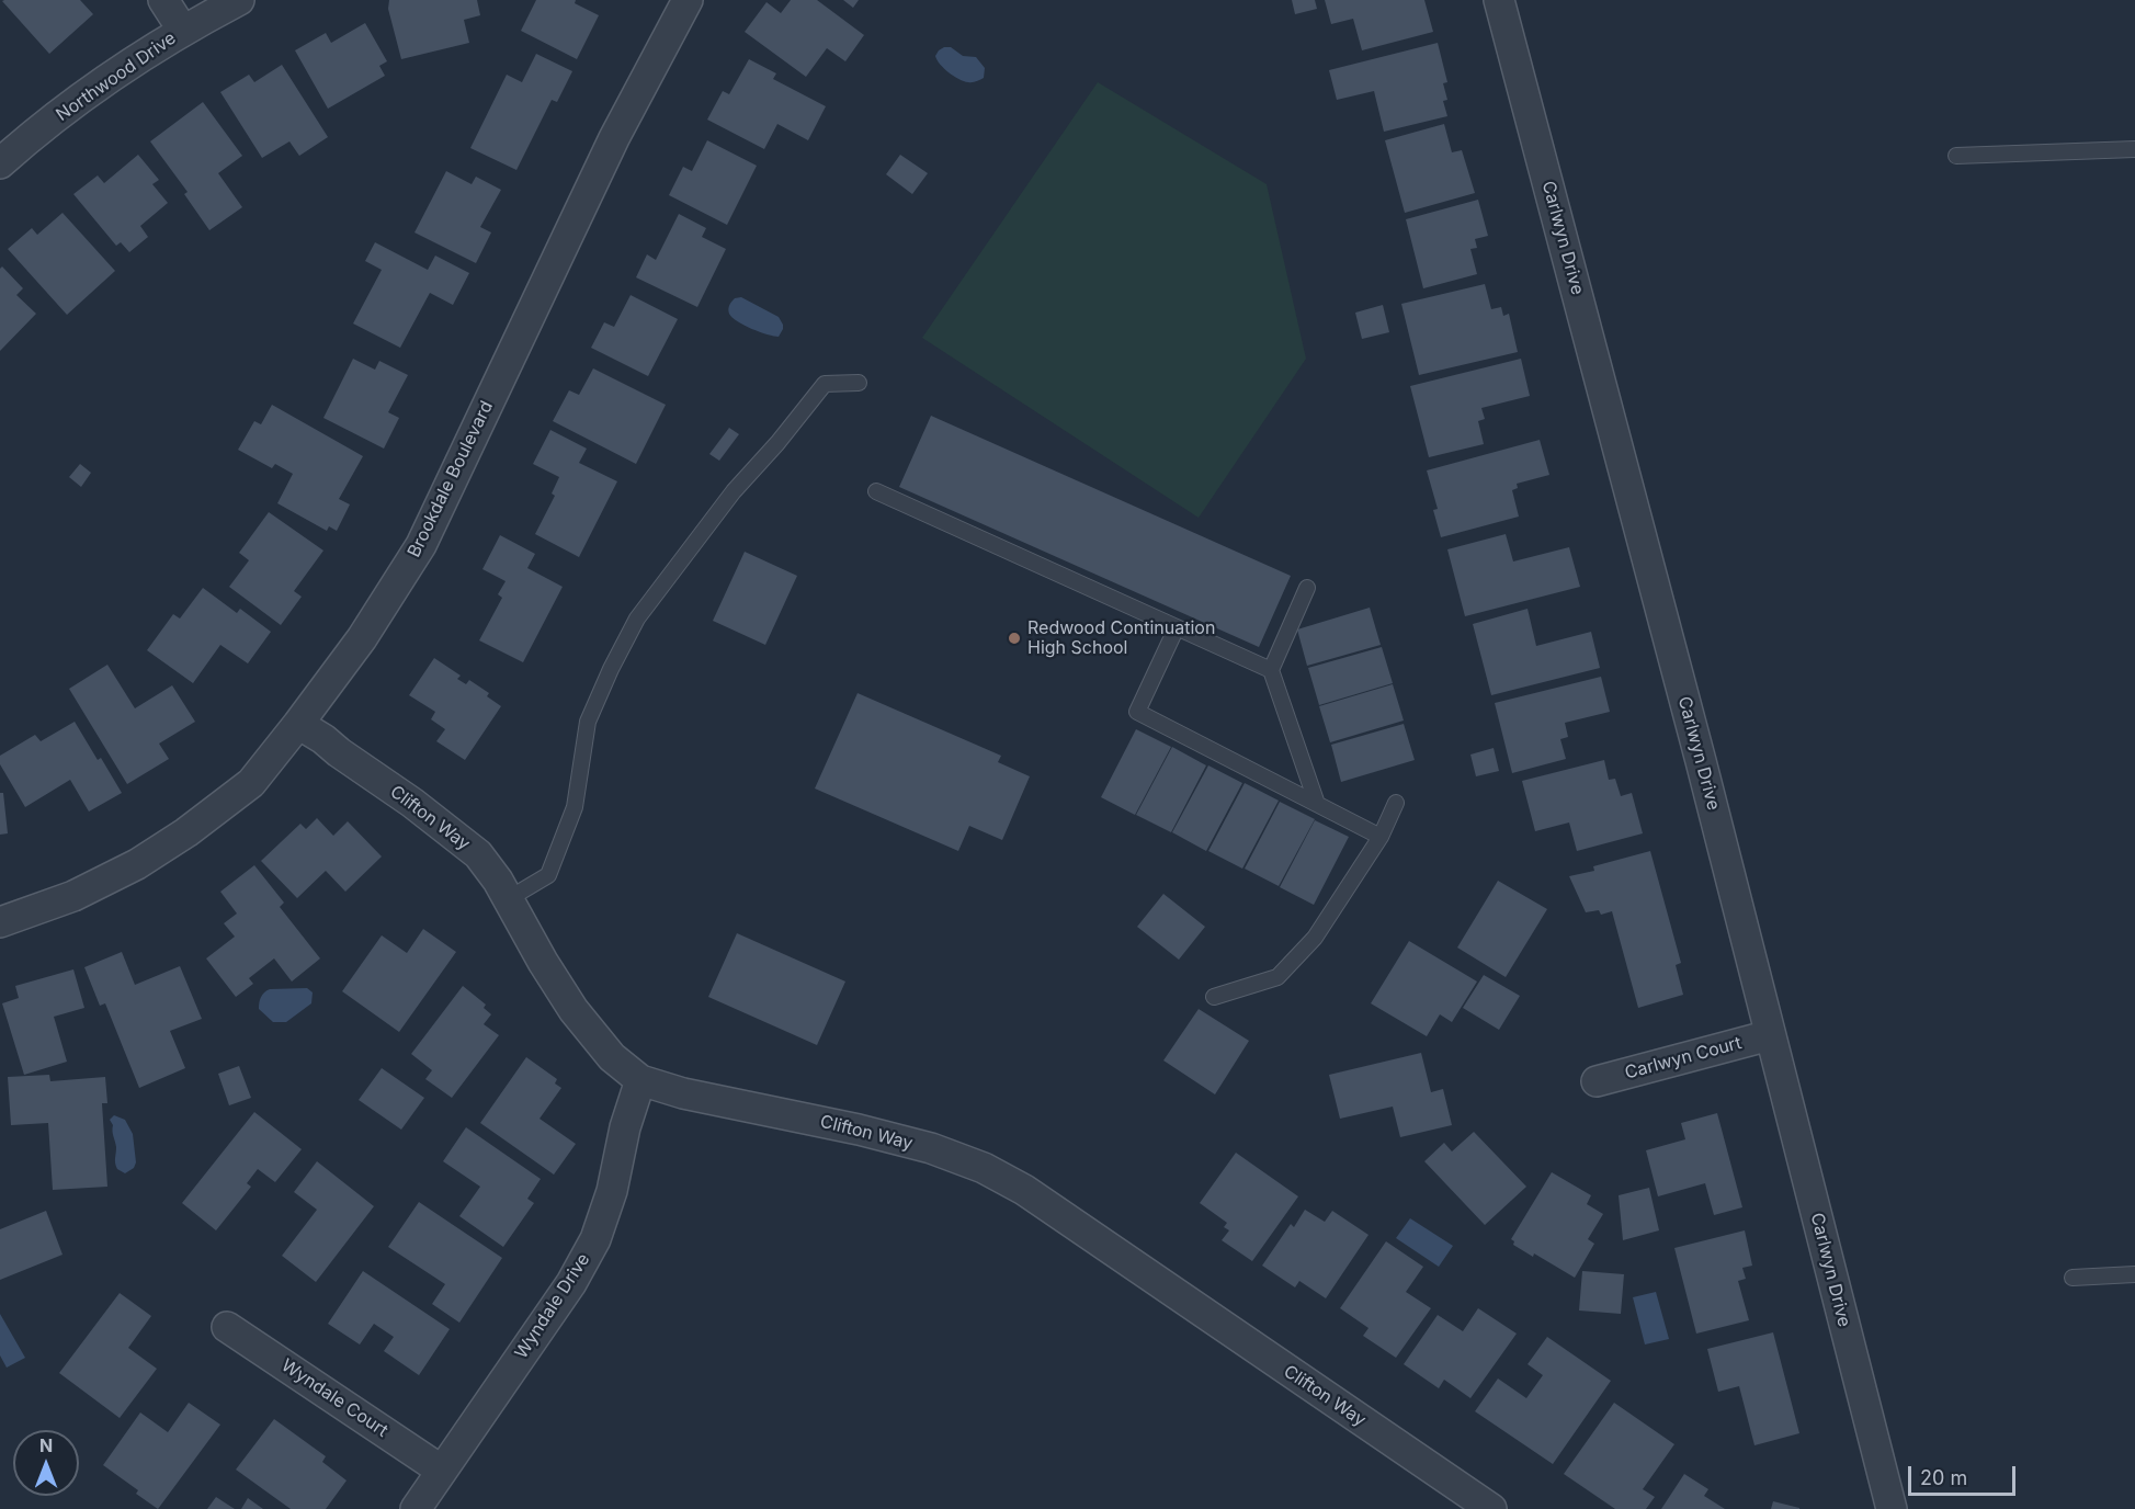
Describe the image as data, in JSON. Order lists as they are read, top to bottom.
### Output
{
  "streets": {
    "street": [
      "Northwood Drive",
      "Carlwyn Drive",
      "Brookdale Boulevard",
      "Clifton Way",
      "Carlwyn Court",
      "Wyndale Drive",
      "Wyndale Court"
    ]
  },
  "crossings": [
    ["Carlwyn Drive", "Carlwyn Court"],
    ["Brookdale Boulevard", "Clifton Way"],
    ["Clifton Way", "Wyndale Drive"],
    ["Wyndale Drive", "Wyndale Court"]
  ],
  "places": ["Redwood Continuation High School"],
  "scale_bar": "20 m",
  "north": "top"
}
